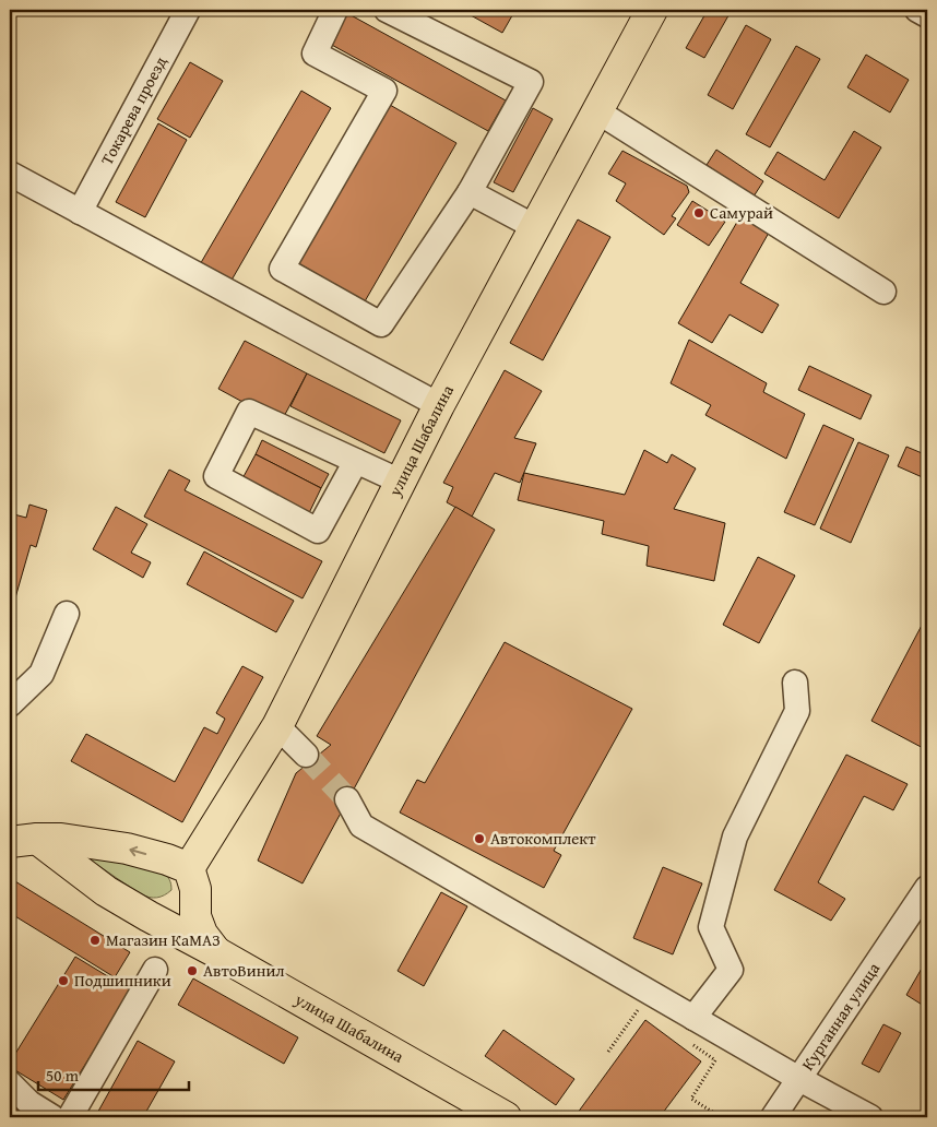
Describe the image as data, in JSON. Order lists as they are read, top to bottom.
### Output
{
  "streets": {
    "main road": ["улица Шабалина"],
    "street": ["Токарева проезд", "Курганная улица"]
  },
  "places": [
    "Самурай",
    "Автокомплект",
    "Магазин КаМАЗ",
    "АвтоВинил",
    "Подшипники"
  ],
  "scale_bar": "50 m"
}
